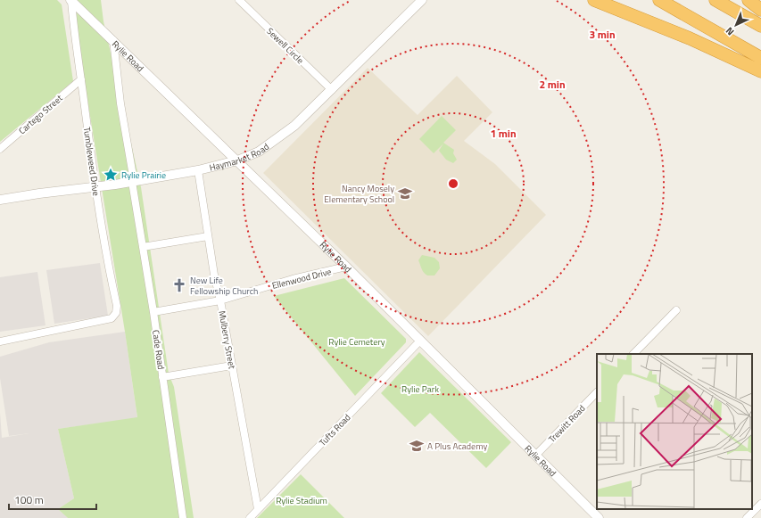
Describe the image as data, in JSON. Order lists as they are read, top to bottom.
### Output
{
  "streets": {
    "street": [
      "Sewell Circle",
      "Rylie Road",
      "Cartego Street",
      "Haymarket Road",
      "Tumbleweed Drive",
      "Ellenwood Drive",
      "Mulberry Street",
      "Cade Road",
      "Trewitt Road",
      "Tufts Road"
    ]
  },
  "crossings": [
    ["Sewell Circle", "Haymarket Road"],
    ["Rylie Road", "Haymarket Road"],
    ["Rylie Road", "Tumbleweed Drive"],
    ["Rylie Road", "Ellenwood Drive"],
    ["Rylie Road", "Cade Road"],
    ["Rylie Road", "Trewitt Road"],
    ["Rylie Road", "Tufts Road"],
    ["Cartego Street", "Tumbleweed Drive"],
    ["Haymarket Road", "Tumbleweed Drive"],
    ["Haymarket Road", "Mulberry Street"],
    ["Haymarket Road", "Cade Road"],
    ["Ellenwood Drive", "Mulberry Street"],
    ["Ellenwood Drive", "Cade Road"],
    ["Mulberry Street", "Tufts Road"]
  ],
  "parks": ["Rylie Cemetery", "Rylie Park", "Rylie Stadium"],
  "places": {
    "place": ["Rylie Prairie"],
    "school or university": ["Nancy Mosely Elementary School", "A Plus Academy"],
    "church": ["New Life Fellowship Church"]
  },
  "scale_bar": "100 m",
  "north": "bottom left",
  "rings": ["3 min", "2 min", "1 min"]
}
